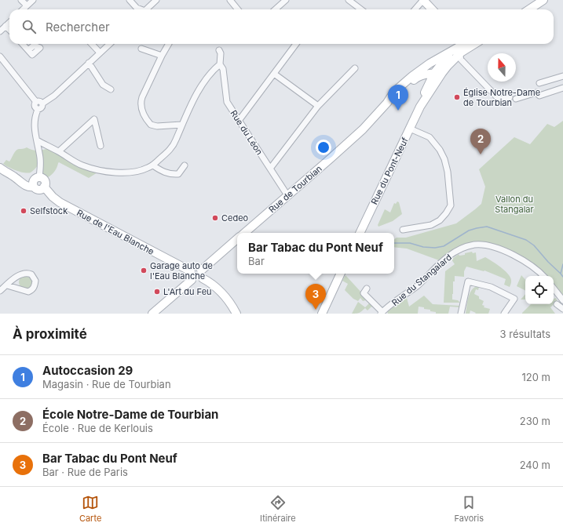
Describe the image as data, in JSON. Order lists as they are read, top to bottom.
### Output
{
  "streets": {
    "main road": ["Rue du Pont-Neuf", "Rue de Tourbian", "Rue de l'Eau Blanche"],
    "street": ["Rue du Léon", "Rue du Stangalard"]
  },
  "crossings": [
    ["Rue du Léon", "Rue de Tourbian"],
    ["Rue du Pont-Neuf", "Rue de Tourbian"]
  ],
  "parks": ["Vallon du Stangalar"],
  "places": [
    "Église Notre-Dame de Tourbian",
    "Selfstock",
    "Cedeo",
    "Garage auto de l'Eau Blanche",
    "L'Art du Feu"
  ],
  "north": "top",
  "page": {
    "search": "Rechercher",
    "pins": ["1", "2", "3"],
    "popup": ["Bar Tabac du Pont Neuf", "Bar"],
    "heading": ["À proximité", "3 résultats"],
    "list": [
      {
        "mark": "1",
        "name": "Autoccasion 29",
        "note": "Magasin · Rue de Tourbian",
        "value": "120 m"
      },
      {
        "mark": "2",
        "name": "École Notre-Dame de Tourbian",
        "note": "École · Rue de Kerlouis",
        "value": "230 m"
      },
      {
        "mark": "3",
        "name": "Bar Tabac du Pont Neuf",
        "note": "Bar · Rue de Paris",
        "value": "240 m"
      }
    ],
    "nav": ["Carte", "Itinéraire", "Favoris"]
  }
}
